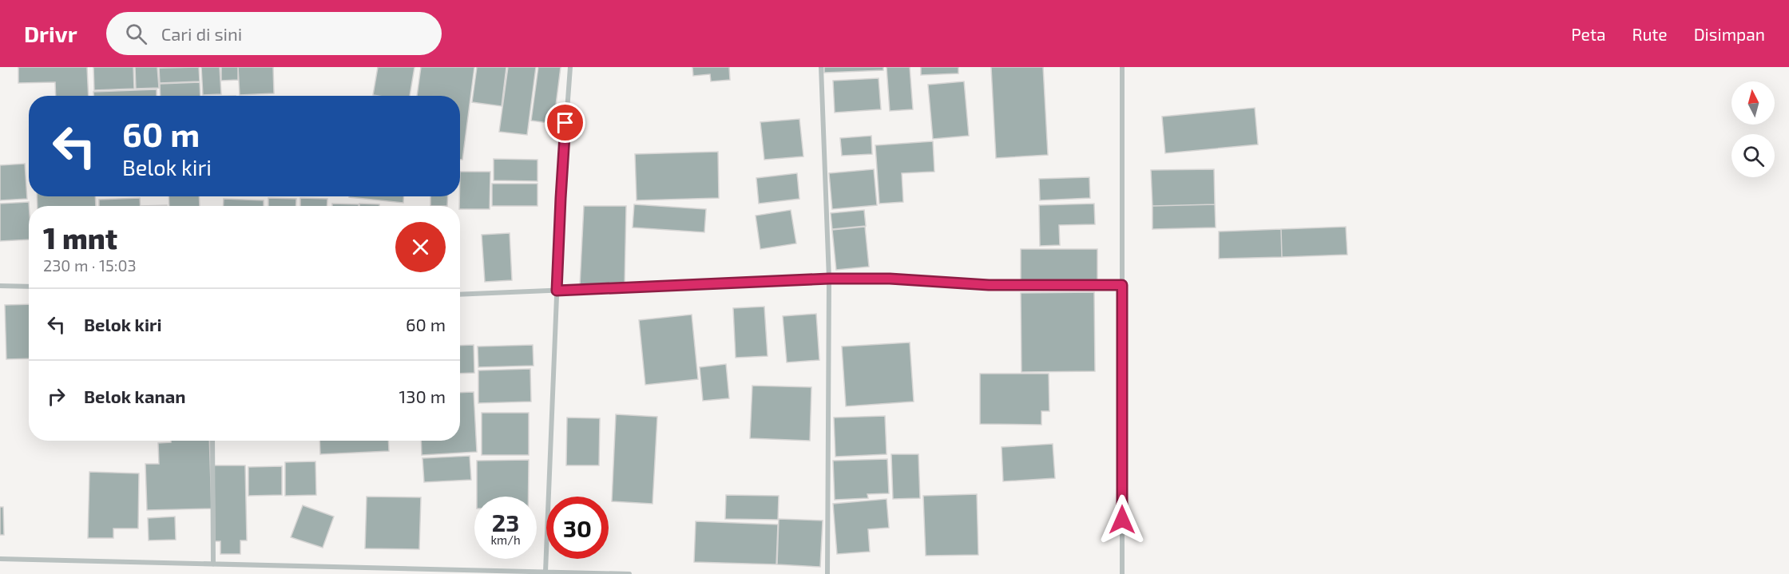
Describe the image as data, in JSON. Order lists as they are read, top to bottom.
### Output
{
  "north": "top",
  "page": {
    "header": "Drivr",
    "search": "Cari di sini",
    "nav": ["Peta", "Rute", "Disimpan"],
    "turn": ["60 m", "Belok kiri"],
    "heading": ["1 mnt", "230 m · 15:03"],
    "list": [
      {
        "name": "Belok kiri",
        "value": "60 m"
      },
      {
        "name": "Belok kanan",
        "value": "130 m"
      }
    ],
    "speed": "23 km/h",
    "limit": "30"
  }
}
